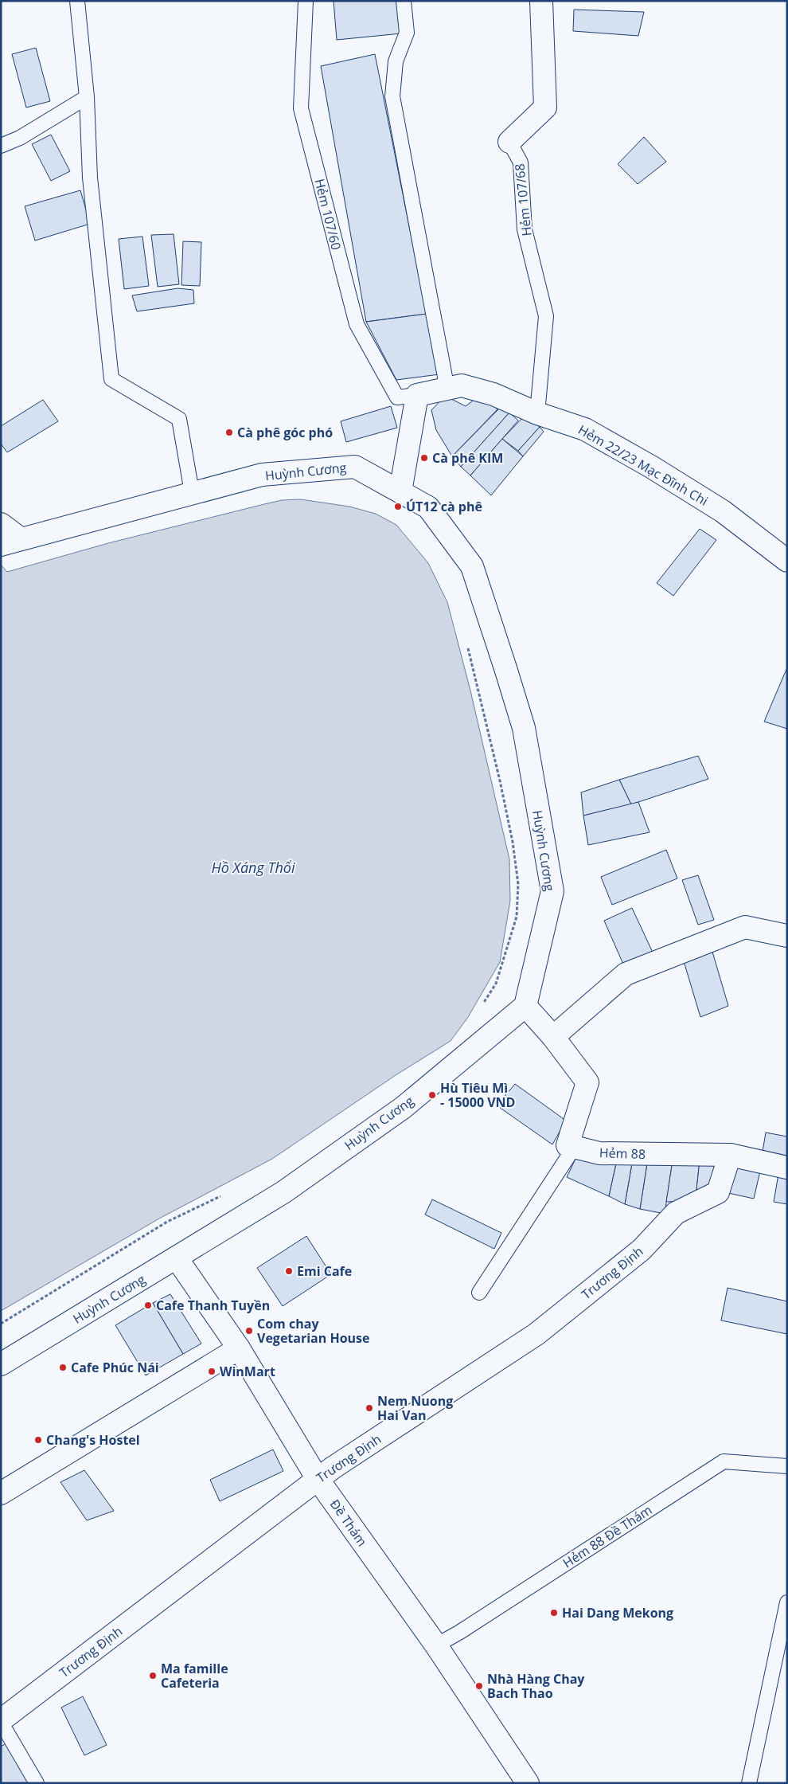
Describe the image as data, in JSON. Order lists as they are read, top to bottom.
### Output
{
  "streets": {
    "street": [
      "Hẻm 107/68",
      "Hẻm 22/23 Mạc Đĩnh Chi",
      "Huỳnh Cương",
      "Hẻm 88",
      "Trương Định",
      "Đề Thám"
    ],
    "lane": ["Hẻm 107/60", "Hẻm 88 Đề Thám"]
  },
  "crossings": [
    ["Hẻm 107/68", "Hẻm 22/23 Mạc Đĩnh Chi"],
    ["Hẻm 107/60", "Hẻm 22/23 Mạc Đĩnh Chi"],
    ["Huỳnh Cương", "Đề Thám"],
    ["Hẻm 88", "Trương Định"],
    ["Trương Định", "Đề Thám"],
    ["Đề Thám", "Hẻm 88 Đề Thám"]
  ],
  "water": ["Hồ Xáng Thổi"],
  "places": [
    "Cà phê góc phó",
    "Cà phê KIM",
    "ÚT12 cà phê",
    "Hù Tiêu Mì - 15000 VND",
    "Emi Cafe",
    "Cafe Thanh Tuyền",
    "Com chay Vegetarian House",
    "Cafe Phúc Nái",
    "WinMart",
    "Nem Nuong Hai Van",
    "Chang's Hostel",
    "Hai Dang Mekong",
    "Ma famille Cafeteria",
    "Nhà Hàng Chay Bach Thao"
  ]
}
